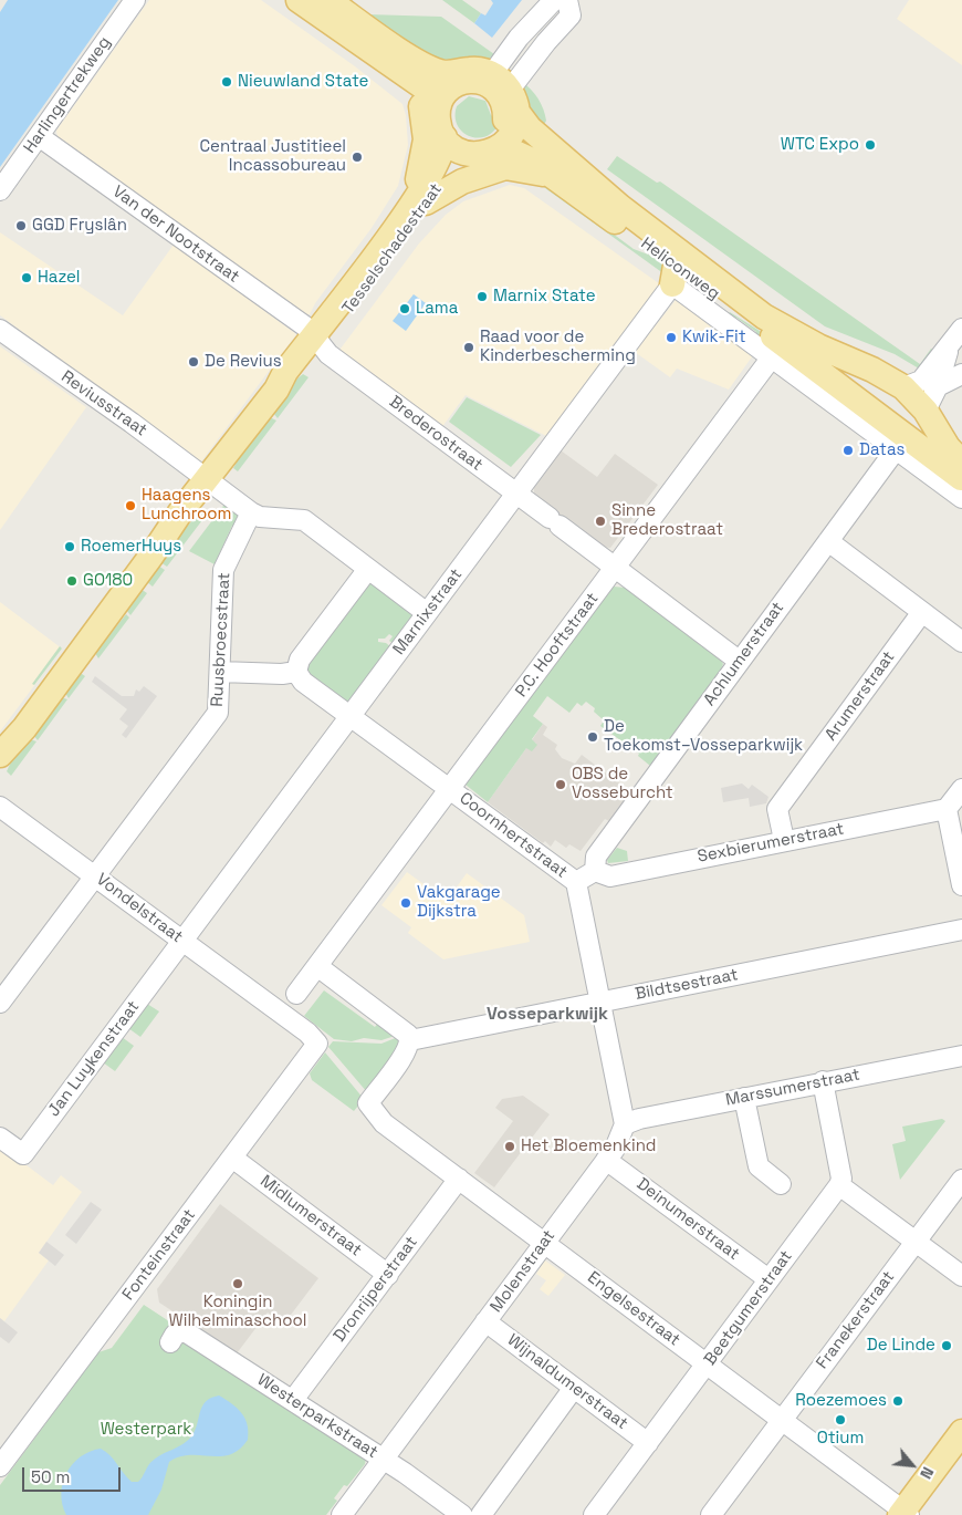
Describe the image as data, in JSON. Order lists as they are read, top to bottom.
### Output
{
  "streets": {
    "main road": ["Tesselschadestraat", "Heliconweg"],
    "street": [
      "Harlingertrekweg",
      "Van der Nootstraat",
      "Reviusstraat",
      "Brederostraat",
      "Marnixstraat",
      "Ruusbroecstraat",
      "P.C. Hooftstraat",
      "Achlumerstraat",
      "Arumerstraat",
      "Coornhertstraat",
      "Sexbierumerstraat",
      "Vondelstraat",
      "Bildtsestraat",
      "Jan Luykenstraat",
      "Marssumerstraat",
      "Midlumerstraat",
      "Deinumerstraat",
      "Fonteinstraat",
      "Molenstraat",
      "Dronrijperstraat",
      "Beetgumerstraat",
      "Engelsestraat",
      "Franekerstraat",
      "Wijnaldumerstraat",
      "Westerparkstraat"
    ]
  },
  "crossings": [
    ["Harlingertrekweg", "Van der Nootstraat"],
    ["Van der Nootstraat", "Tesselschadestraat"],
    ["Van der Nootstraat", "Brederostraat"],
    ["Tesselschadestraat", "Heliconweg"],
    ["Tesselschadestraat", "Reviusstraat"],
    ["Tesselschadestraat", "Brederostraat"],
    ["Heliconweg", "Marnixstraat"],
    ["Heliconweg", "P.C. Hooftstraat"],
    ["Heliconweg", "Achlumerstraat"],
    ["Brederostraat", "Marnixstraat"],
    ["Brederostraat", "P.C. Hooftstraat"],
    ["Brederostraat", "Achlumerstraat"],
    ["Marnixstraat", "Coornhertstraat"],
    ["Marnixstraat", "Vondelstraat"],
    ["Marnixstraat", "Jan Luykenstraat"],
    ["Ruusbroecstraat", "Vondelstraat"],
    ["P.C. Hooftstraat", "Coornhertstraat"],
    ["Achlumerstraat", "Sexbierumerstraat"],
    ["Arumerstraat", "Sexbierumerstraat"],
    ["Coornhertstraat", "Bildtsestraat"],
    ["Vondelstraat", "Jan Luykenstraat"],
    ["Vondelstraat", "Fonteinstraat"],
    ["Bildtsestraat", "Engelsestraat"],
    ["Marssumerstraat", "Molenstraat"],
    ["Midlumerstraat", "Fonteinstraat"],
    ["Midlumerstraat", "Dronrijperstraat"],
    ["Deinumerstraat", "Molenstraat"],
    ["Deinumerstraat", "Beetgumerstraat"],
    ["Molenstraat", "Engelsestraat"],
    ["Molenstraat", "Wijnaldumerstraat"],
    ["Molenstraat", "Westerparkstraat"],
    ["Dronrijperstraat", "Engelsestraat"],
    ["Dronrijperstraat", "Westerparkstraat"],
    ["Beetgumerstraat", "Engelsestraat"],
    ["Beetgumerstraat", "Wijnaldumerstraat"],
    ["Engelsestraat", "Franekerstraat"]
  ],
  "districts": ["Vosseparkwijk"],
  "parks": ["Westerpark"],
  "places": [
    "Nieuwland State",
    "WTC Expo",
    "Centraal Justitieel Incassobureau",
    "GGD Fryslân",
    "Hazel",
    "Marnix State",
    "Lama",
    "Kwik-Fit",
    "Raad voor de Kinderbescherming",
    "De Revius",
    "Datas",
    "Haagens Lunchroom",
    "Sinne Brederostraat",
    "RoemerHuys",
    "GO180",
    "De Toekomst–Vosseparkwijk",
    "OBS de Vosseburcht",
    "Vakgarage Dijkstra",
    "Het Bloemenkind",
    "Koningin Wilhelminaschool",
    "De Linde",
    "Roezemoes",
    "Otium"
  ],
  "scale_bar": "50 m",
  "north": "bottom right"
}
